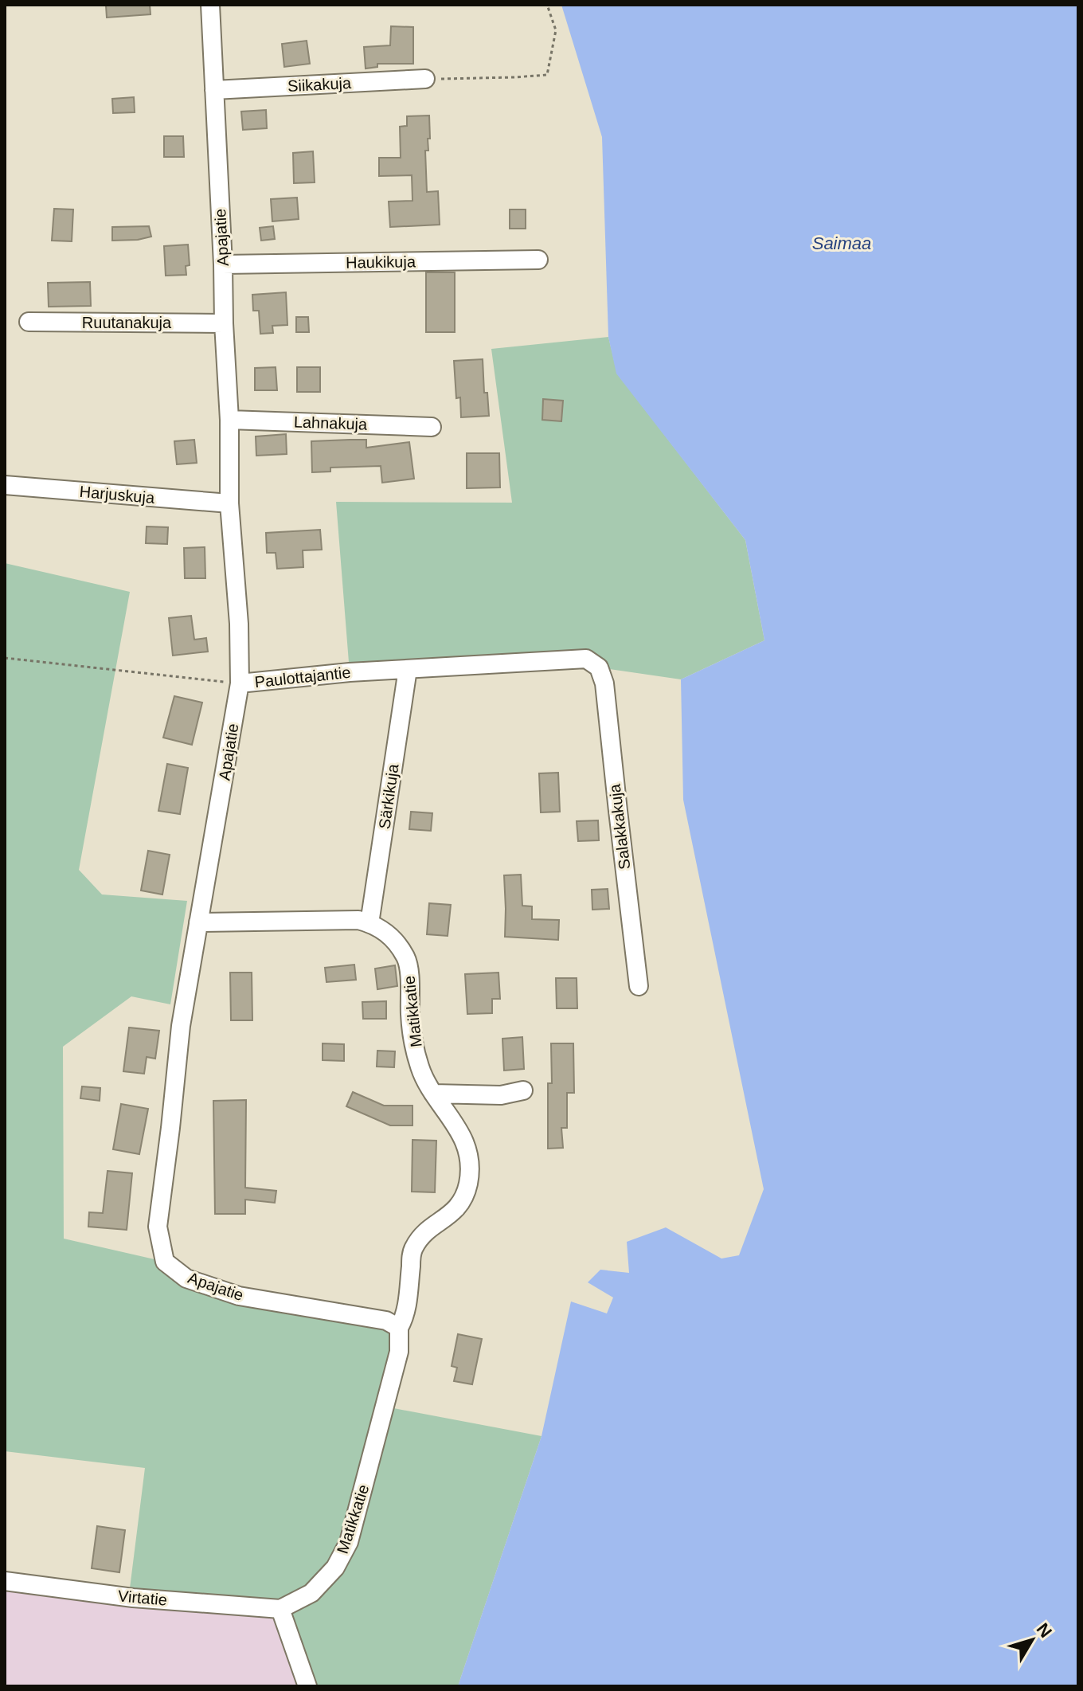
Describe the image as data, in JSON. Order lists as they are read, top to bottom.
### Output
{
  "streets": {
    "street": [
      "Siikakuja",
      "Apajatie",
      "Haukikuja",
      "Ruutanakuja",
      "Lahnakuja",
      "Harjuskuja",
      "Paulottajantie",
      "Särkikuja",
      "Salakkakuja",
      "Matikkatie",
      "Virtatie"
    ]
  },
  "crossings": [
    ["Siikakuja", "Apajatie"],
    ["Apajatie", "Haukikuja"],
    ["Apajatie", "Ruutanakuja"],
    ["Apajatie", "Lahnakuja"],
    ["Apajatie", "Harjuskuja"],
    ["Apajatie", "Paulottajantie"],
    ["Apajatie", "Matikkatie"],
    ["Paulottajantie", "Särkikuja"],
    ["Paulottajantie", "Salakkakuja"],
    ["Särkikuja", "Matikkatie"],
    ["Matikkatie", "Virtatie"]
  ],
  "water": ["Saimaa"],
  "north": "top right"
}
